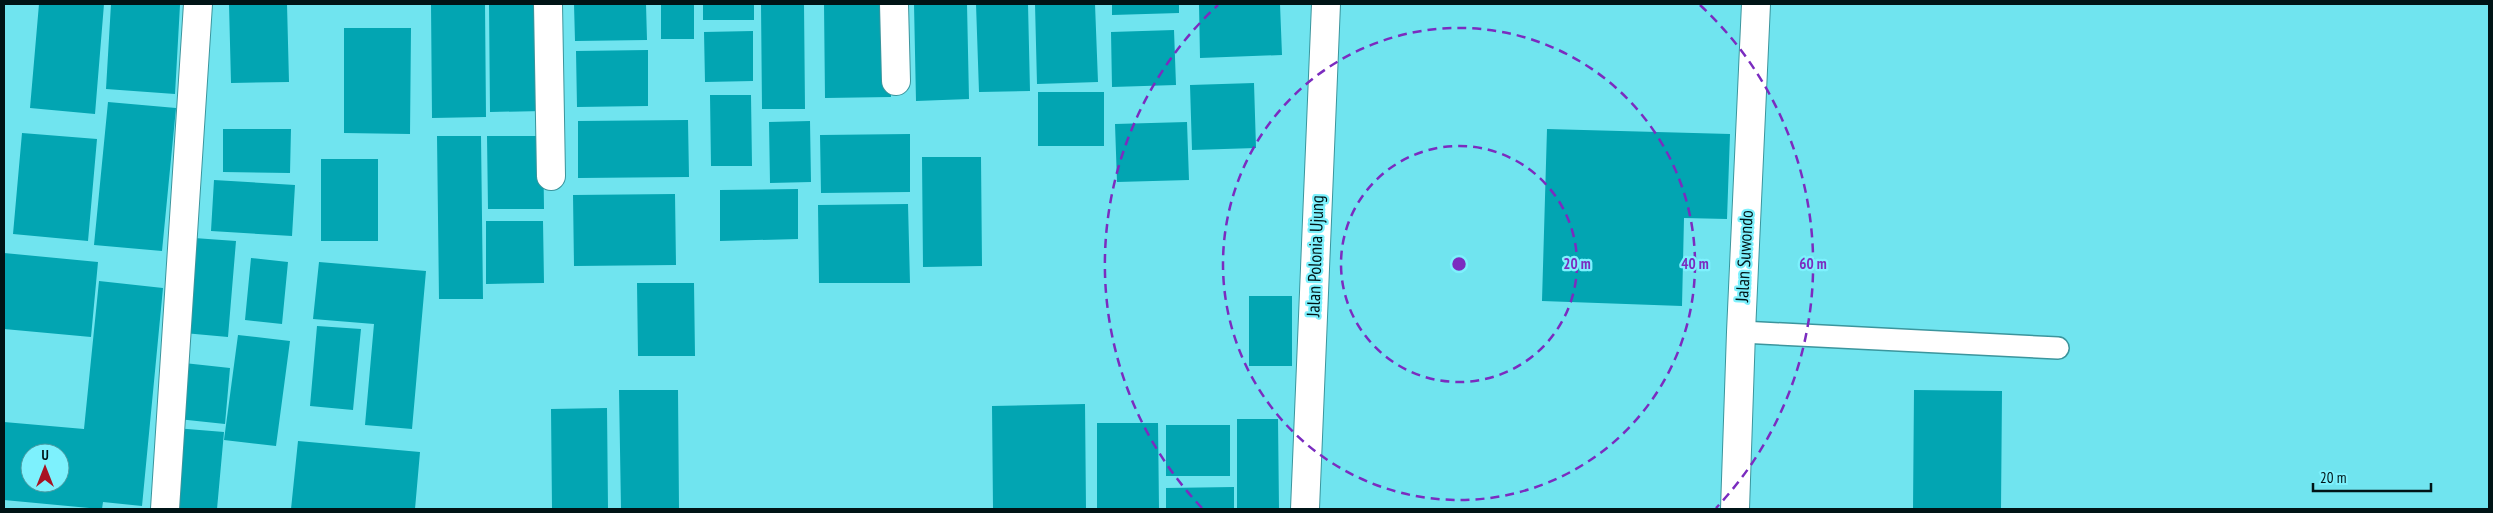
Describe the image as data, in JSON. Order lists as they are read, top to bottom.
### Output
{
  "streets": {
    "street": ["Jalan Polonia Ujung", "Jalan Suwondo"]
  },
  "scale_bar": "20 m",
  "north": "top",
  "rings": ["20 m", "40 m", "60 m"]
}
